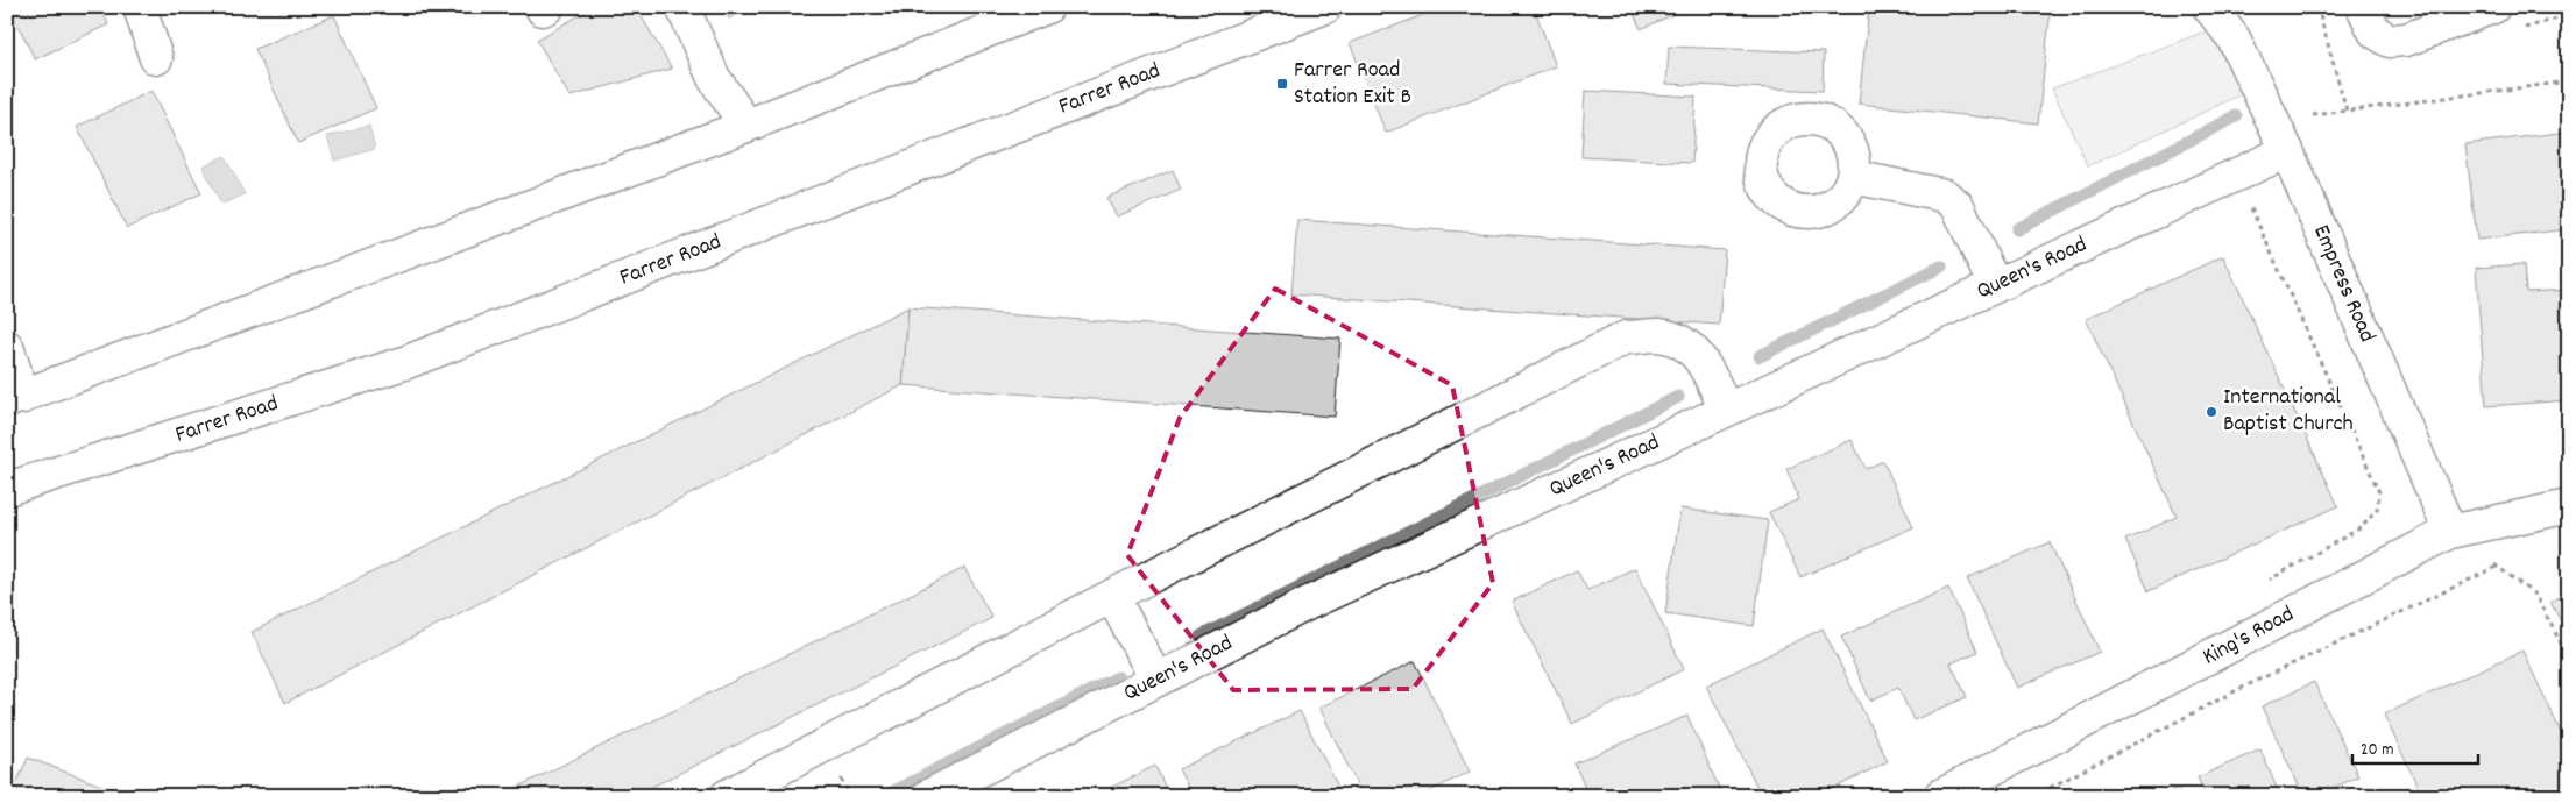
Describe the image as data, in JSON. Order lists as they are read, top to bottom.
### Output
{
  "streets": {
    "main road": [
      "Farrer Road",
      "Queen's Road",
      "Empress Road",
      "King's Road"
    ]
  },
  "crossings": [
    ["Queen's Road", "Empress Road"],
    ["Empress Road", "King's Road"]
  ],
  "places": {
    "transit": ["Farrer Road Station Exit B"],
    "other": ["International Baptist Church"]
  },
  "scale_bar": "20 m"
}
